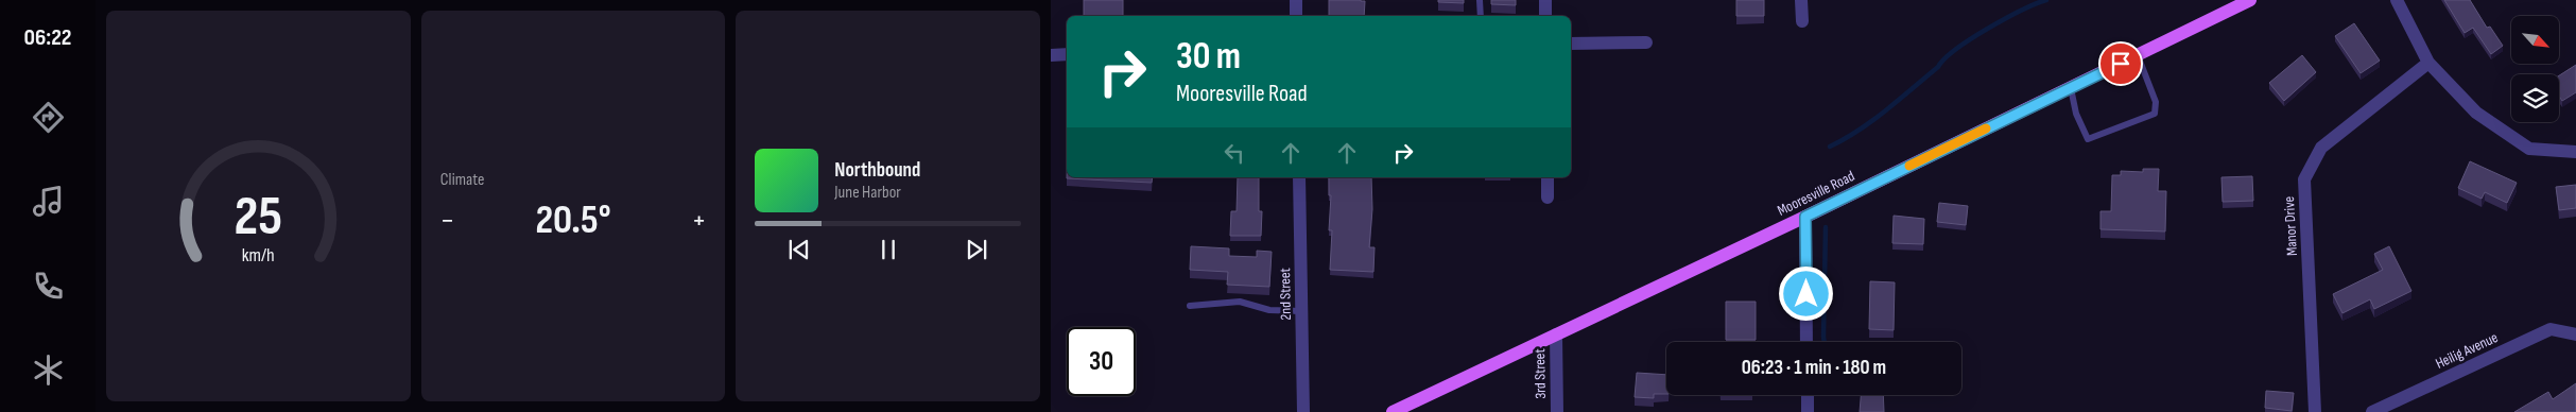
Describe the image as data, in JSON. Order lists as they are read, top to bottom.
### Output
{
  "streets": {
    "main road": ["Mooresville Road"],
    "street": [
      "Manor Drive",
      "2nd Street",
      "Heilig Avenue",
      "3rd Street"
    ]
  },
  "crossings": [
    ["Mooresville Road", "3rd Street"]
  ],
  "north": "bottom right",
  "page": {
    "tabs": "06:22",
    "tile": "Climate",
    "turn": ["30 m", "Mooresville Road"],
    "song": ["Northbound", "June Harbor"],
    "heat": ["−", "20.5°", "+"],
    "limit": "30",
    "trip": "06:23 · 1 min · 180 m",
    "gauge": ["25", "km/h"]
  }
}
